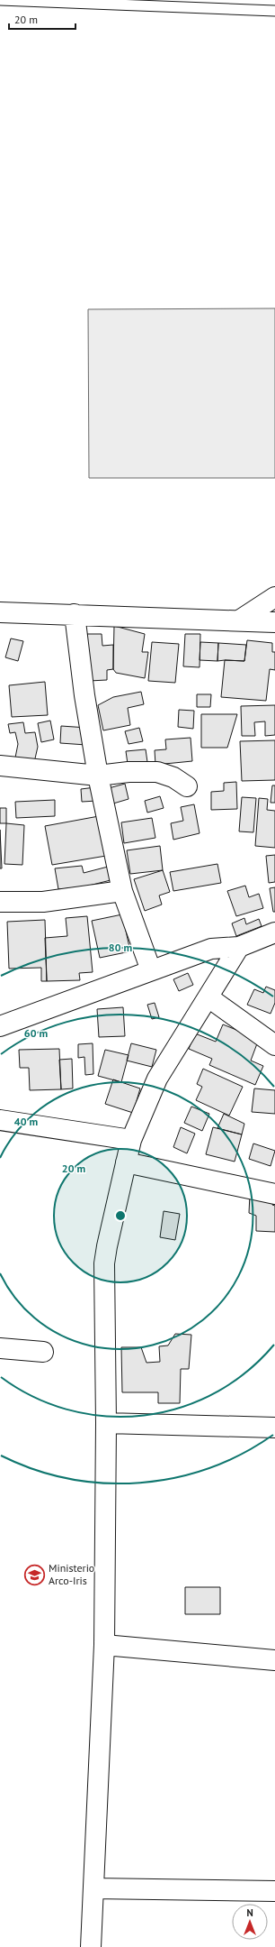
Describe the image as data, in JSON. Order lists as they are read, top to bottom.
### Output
{
  "places": {
    "school or university": ["Ministerio Arco-Iris"]
  },
  "scale_bar": "20 m",
  "north": "top",
  "rings": [
    "80 m",
    "60 m",
    "40 m",
    "20 m"
  ]
}
